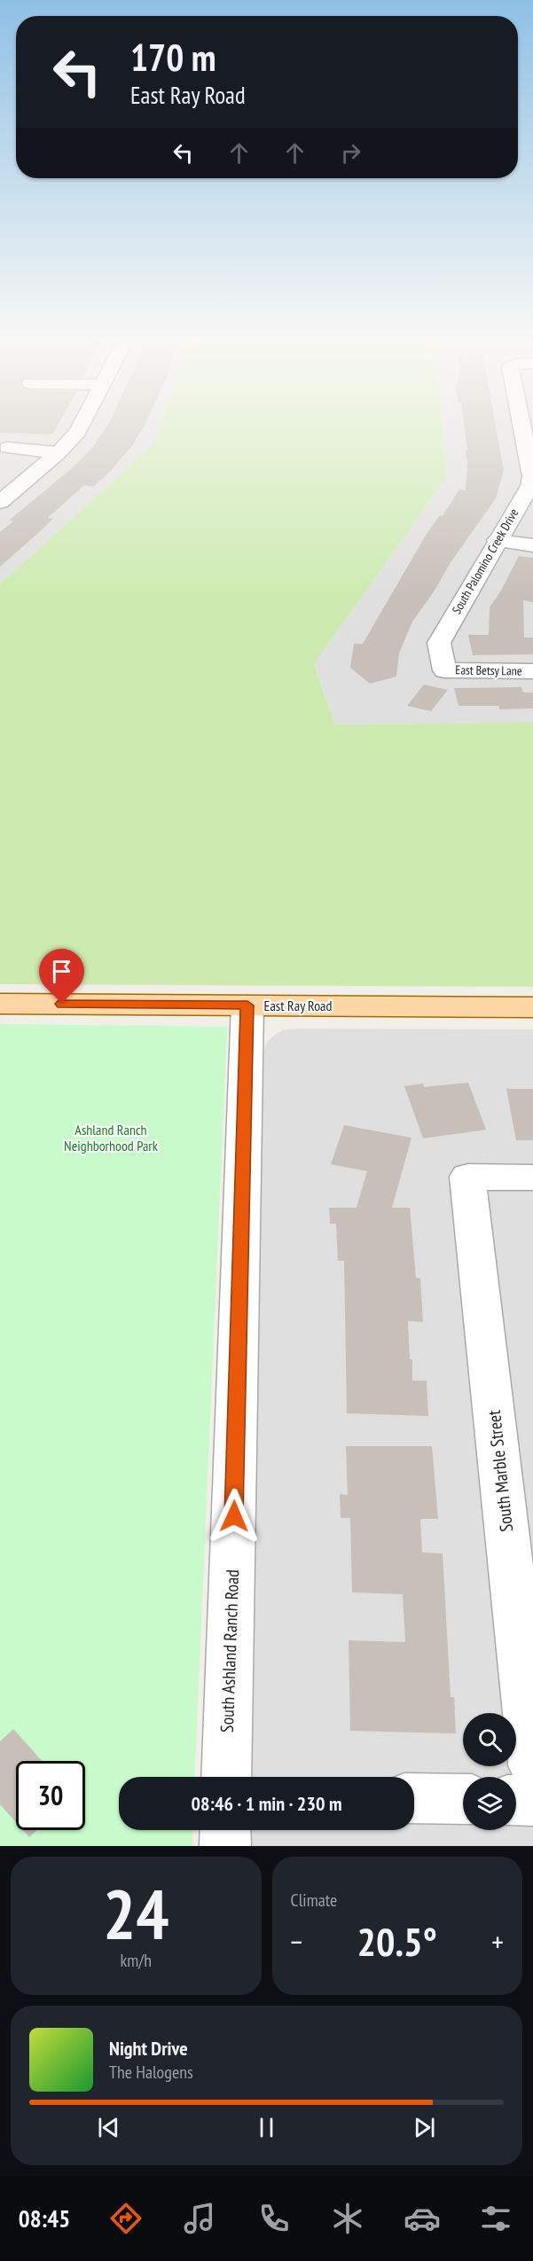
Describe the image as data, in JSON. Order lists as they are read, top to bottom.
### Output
{
  "streets": {
    "main road": ["East Ray Road"],
    "street": [
      "South Palomino Creek Drive",
      "East Betsy Lane",
      "South Marble Street",
      "South Ashland Ranch Road"
    ]
  },
  "crossings": [
    ["South Palomino Creek Drive", "East Betsy Lane"],
    ["East Ray Road", "South Ashland Ranch Road"]
  ],
  "parks": ["Ashland Ranch Neighborhood Park"],
  "page": {
    "turn": ["170 m", "East Ray Road"],
    "limit": "30",
    "trip": "08:46 · 1 min · 230 m",
    "tile": [
      ["24", "km/h"],
      "Climate"
    ],
    "heat": ["−", "20.5°", "+"],
    "song": ["Night Drive", "The Halogens"],
    "tabs": "08:45"
  }
}
